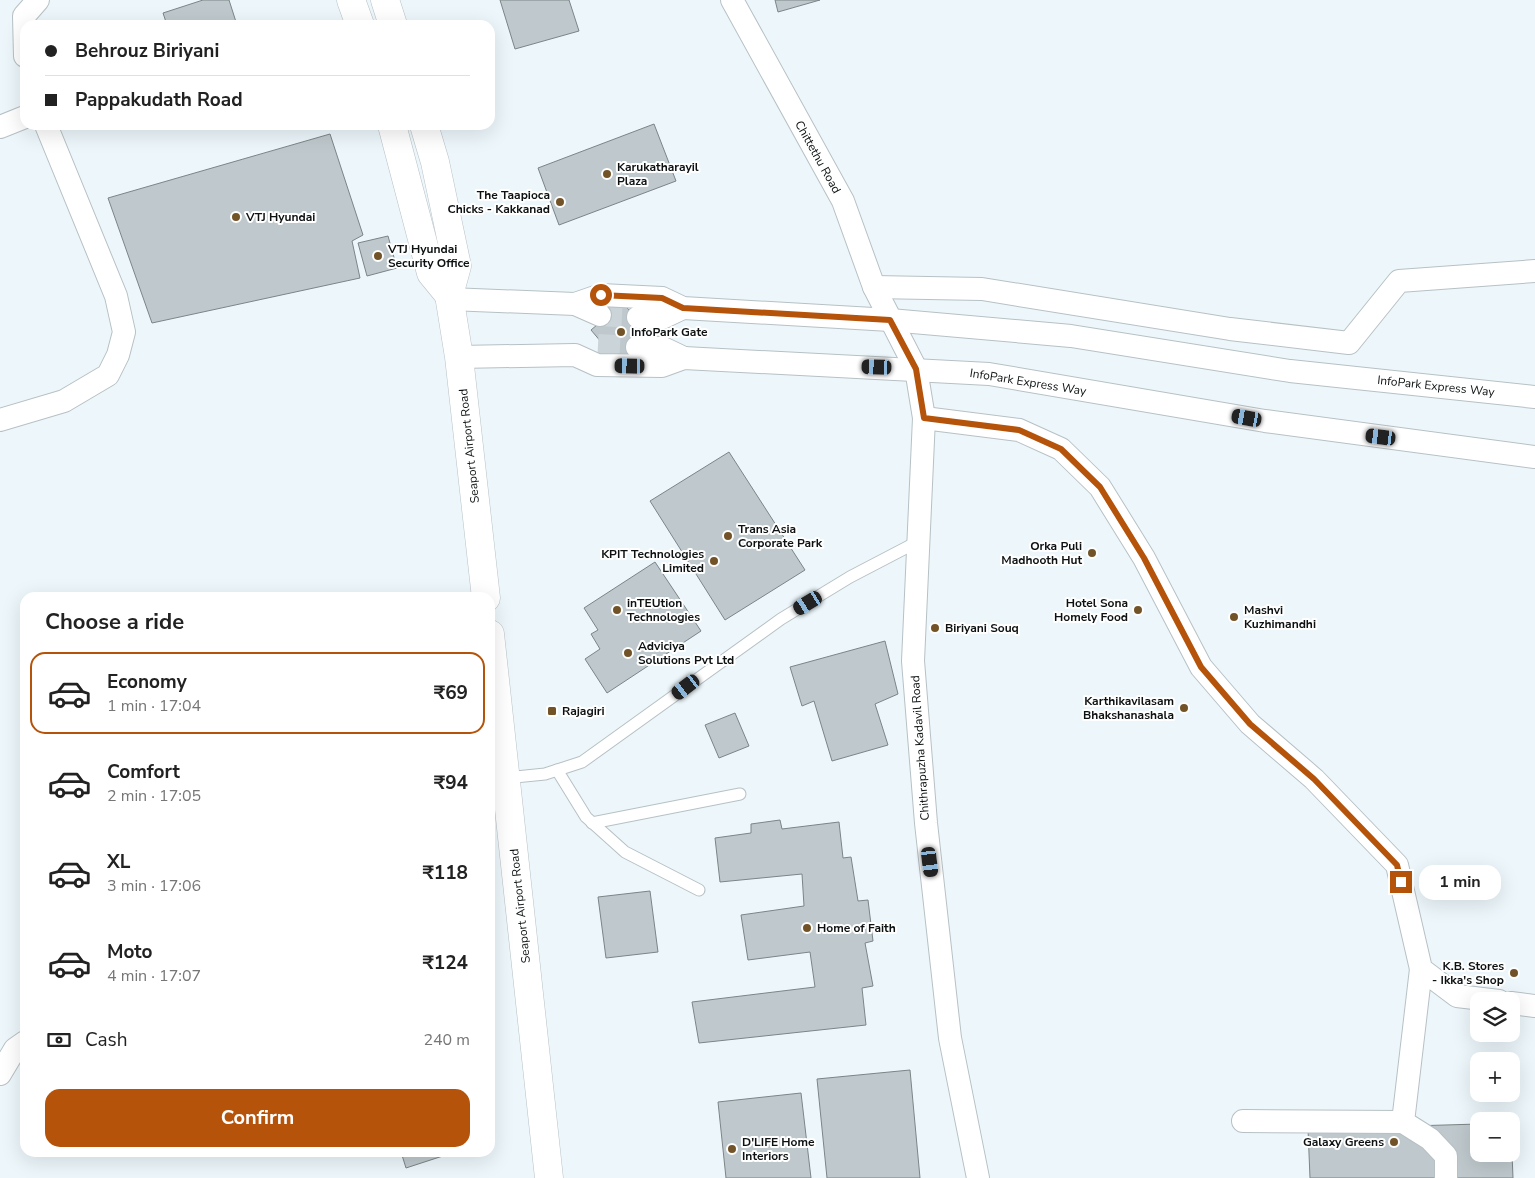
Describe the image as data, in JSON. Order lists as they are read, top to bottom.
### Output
{
  "streets": {
    "main road": ["Seaport Airport Road"],
    "street": ["Chittethu Road", "InfoPark Express Way", "Chithrapuzha Kadavil Road"]
  },
  "crossings": [
    ["Chittethu Road", "InfoPark Express Way"],
    ["Chittethu Road", "Chithrapuzha Kadavil Road"],
    ["InfoPark Express Way", "Seaport Airport Road"],
    ["InfoPark Express Way", "Chithrapuzha Kadavil Road"]
  ],
  "places": {
    "other": [
      "Karukatharayil Plaza",
      "The Taapioca Chicks - Kakkanad",
      "VTJ Hyundai",
      "VTJ Hyundai Security Office",
      "InfoPark Gate",
      "Trans Asia Corporate Park",
      "Orka Puli Madhooth Hut",
      "KPIT Technologies Limited",
      "inTEUtion Technologies",
      "Hotel Sona Homely Food",
      "Mashvi Kuzhimandhi",
      "Biriyani Souq",
      "Adviciya Solutions Pvt Ltd",
      "Karthikavilasam Bhakshanashala",
      "Home of Faith",
      "K.B. Stores - Ikka's Shop",
      "Galaxy Greens",
      "D'LIFE Home Interiors"
    ],
    "transit": ["Rajagiri"]
  },
  "page": {
    "banner": ["Behrouz Biriyani", "Pappakudath Road"],
    "heading": "Choose a ride",
    "list": [
      {
        "name": "Economy",
        "note": "1 min · 17:04",
        "value": "₹69"
      },
      {
        "name": "Comfort",
        "note": "2 min · 17:05",
        "value": "₹94"
      },
      {
        "name": "XL",
        "note": "3 min · 17:06",
        "value": "₹118"
      },
      {
        "name": "Moto",
        "note": "4 min · 17:07",
        "value": "₹124"
      }
    ],
    "bubble": "1 min",
    "map_buttons": ["+", "−"],
    "pay": ["Cash", "240 m"],
    "buttons": "Confirm"
  }
}
